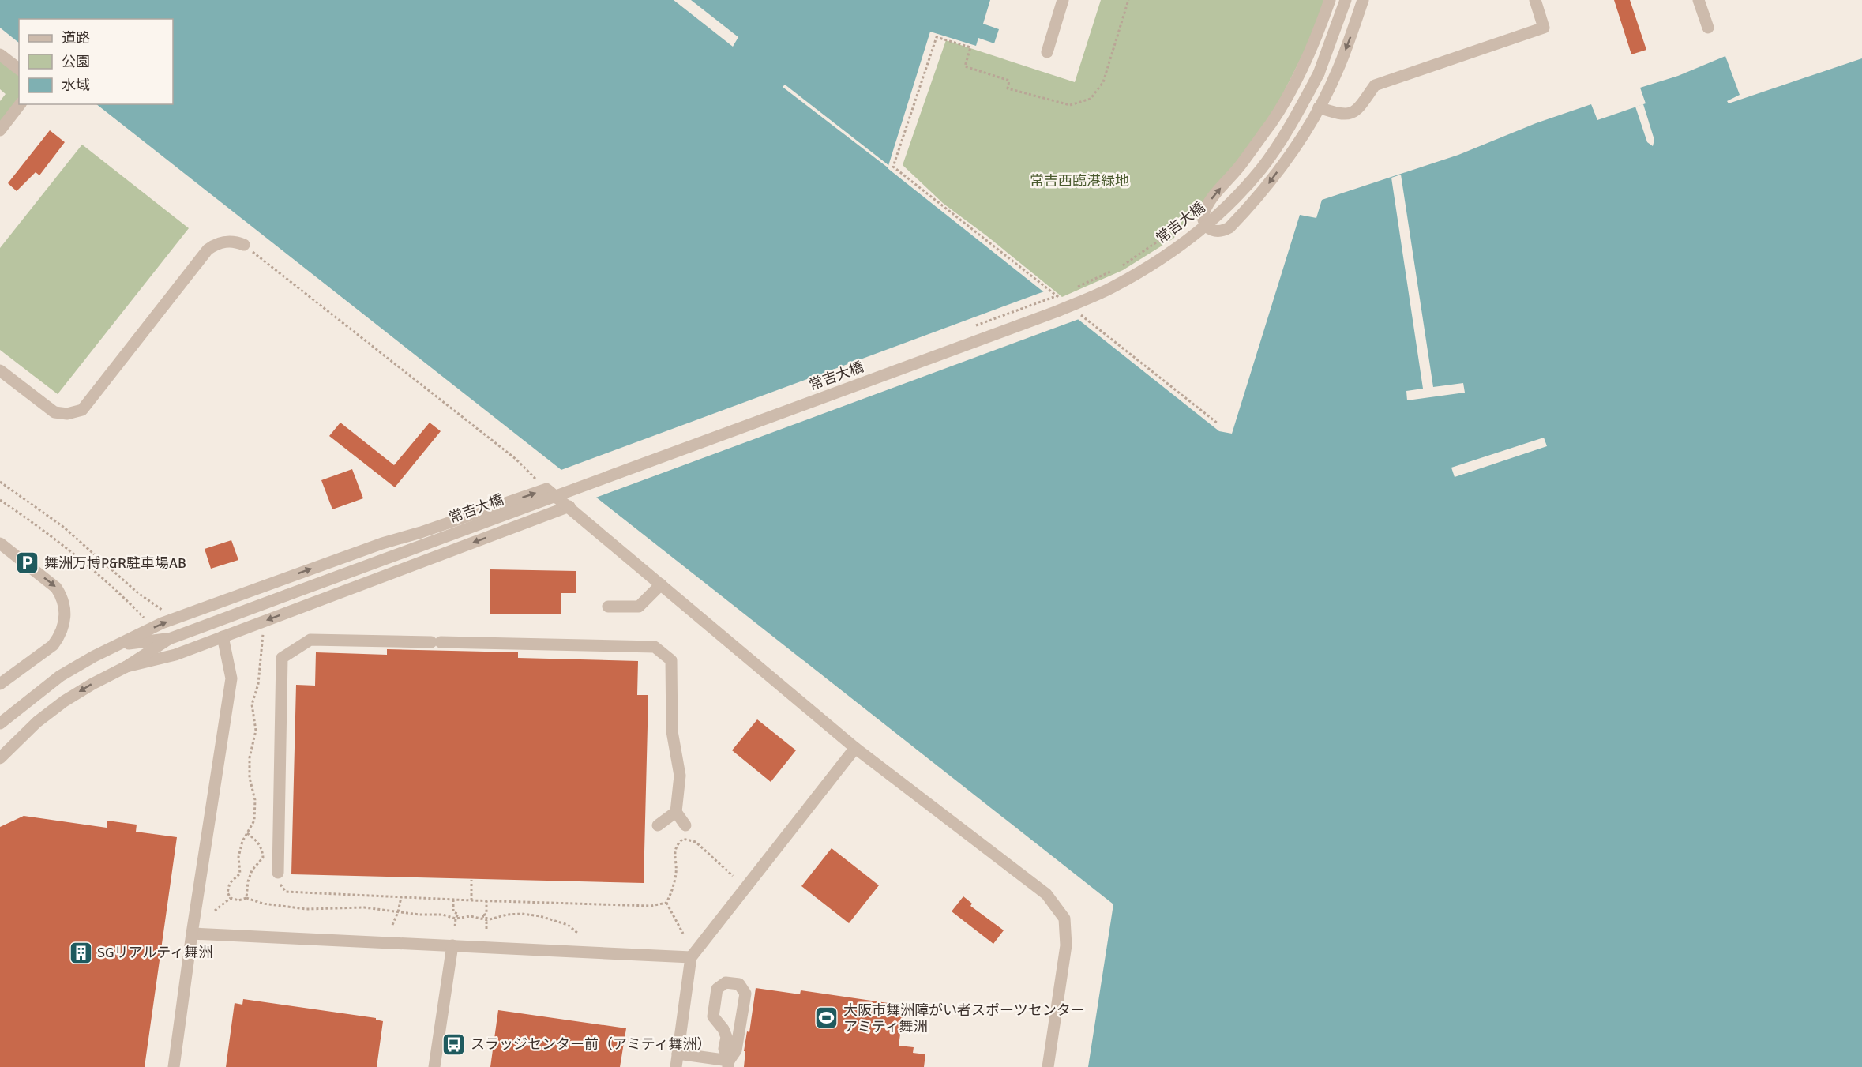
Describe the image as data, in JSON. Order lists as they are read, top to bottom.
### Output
{
  "streets": {
    "street": ["常吉大橋"]
  },
  "parks": ["常吉西臨港緑地"],
  "places": {
    "parking": ["舞洲万博P&R駐車場AB"],
    "building": ["SGリアルティ舞洲"],
    "sports": ["大阪市舞洲障がい者スポーツセンター アミティ舞洲"],
    "bus stop": ["スラッジセンター前（アミティ舞洲）"]
  },
  "legend": ["道路", "公園", "水域"]
}
